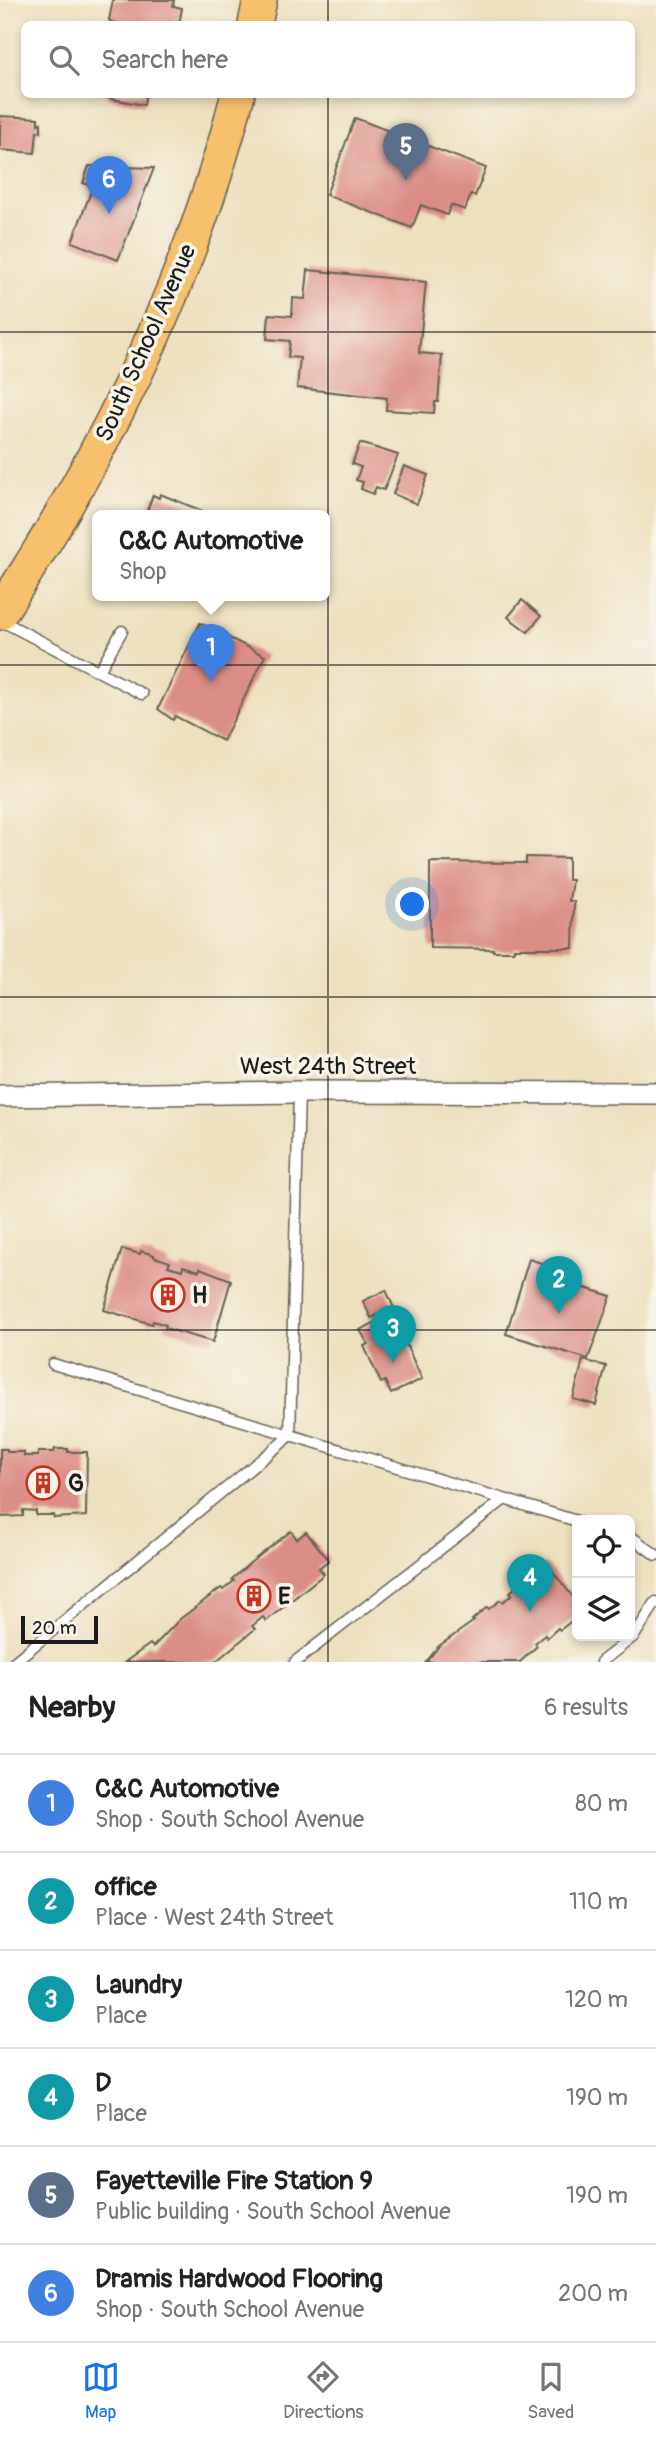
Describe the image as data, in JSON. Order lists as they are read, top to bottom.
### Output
{
  "streets": {
    "main road": ["South School Avenue"],
    "street": ["West 24th Street"]
  },
  "places": {
    "building": ["H", "G", "E"]
  },
  "scale_bar": "20 m",
  "page": {
    "search": "Search here",
    "pins": [
      "5",
      "6",
      "1",
      "2",
      "3",
      "4"
    ],
    "popup": ["C&C Automotive", "Shop"],
    "scale": "20 m",
    "heading": ["Nearby", "6 results"],
    "list": [
      {
        "mark": "1",
        "name": "C&C Automotive",
        "note": "Shop · South School Avenue",
        "value": "80 m"
      },
      {
        "mark": "2",
        "name": "office",
        "note": "Place · West 24th Street",
        "value": "110 m"
      },
      {
        "mark": "3",
        "name": "Laundry",
        "note": "Place",
        "value": "120 m"
      },
      {
        "mark": "4",
        "name": "D",
        "note": "Place",
        "value": "190 m"
      },
      {
        "mark": "5",
        "name": "Fayetteville Fire Station 9",
        "note": "Public building · South School Avenue",
        "value": "190 m"
      },
      {
        "mark": "6",
        "name": "Dramis Hardwood Flooring",
        "note": "Shop · South School Avenue",
        "value": "200 m"
      }
    ],
    "nav": ["Map", "Directions", "Saved"]
  }
}
